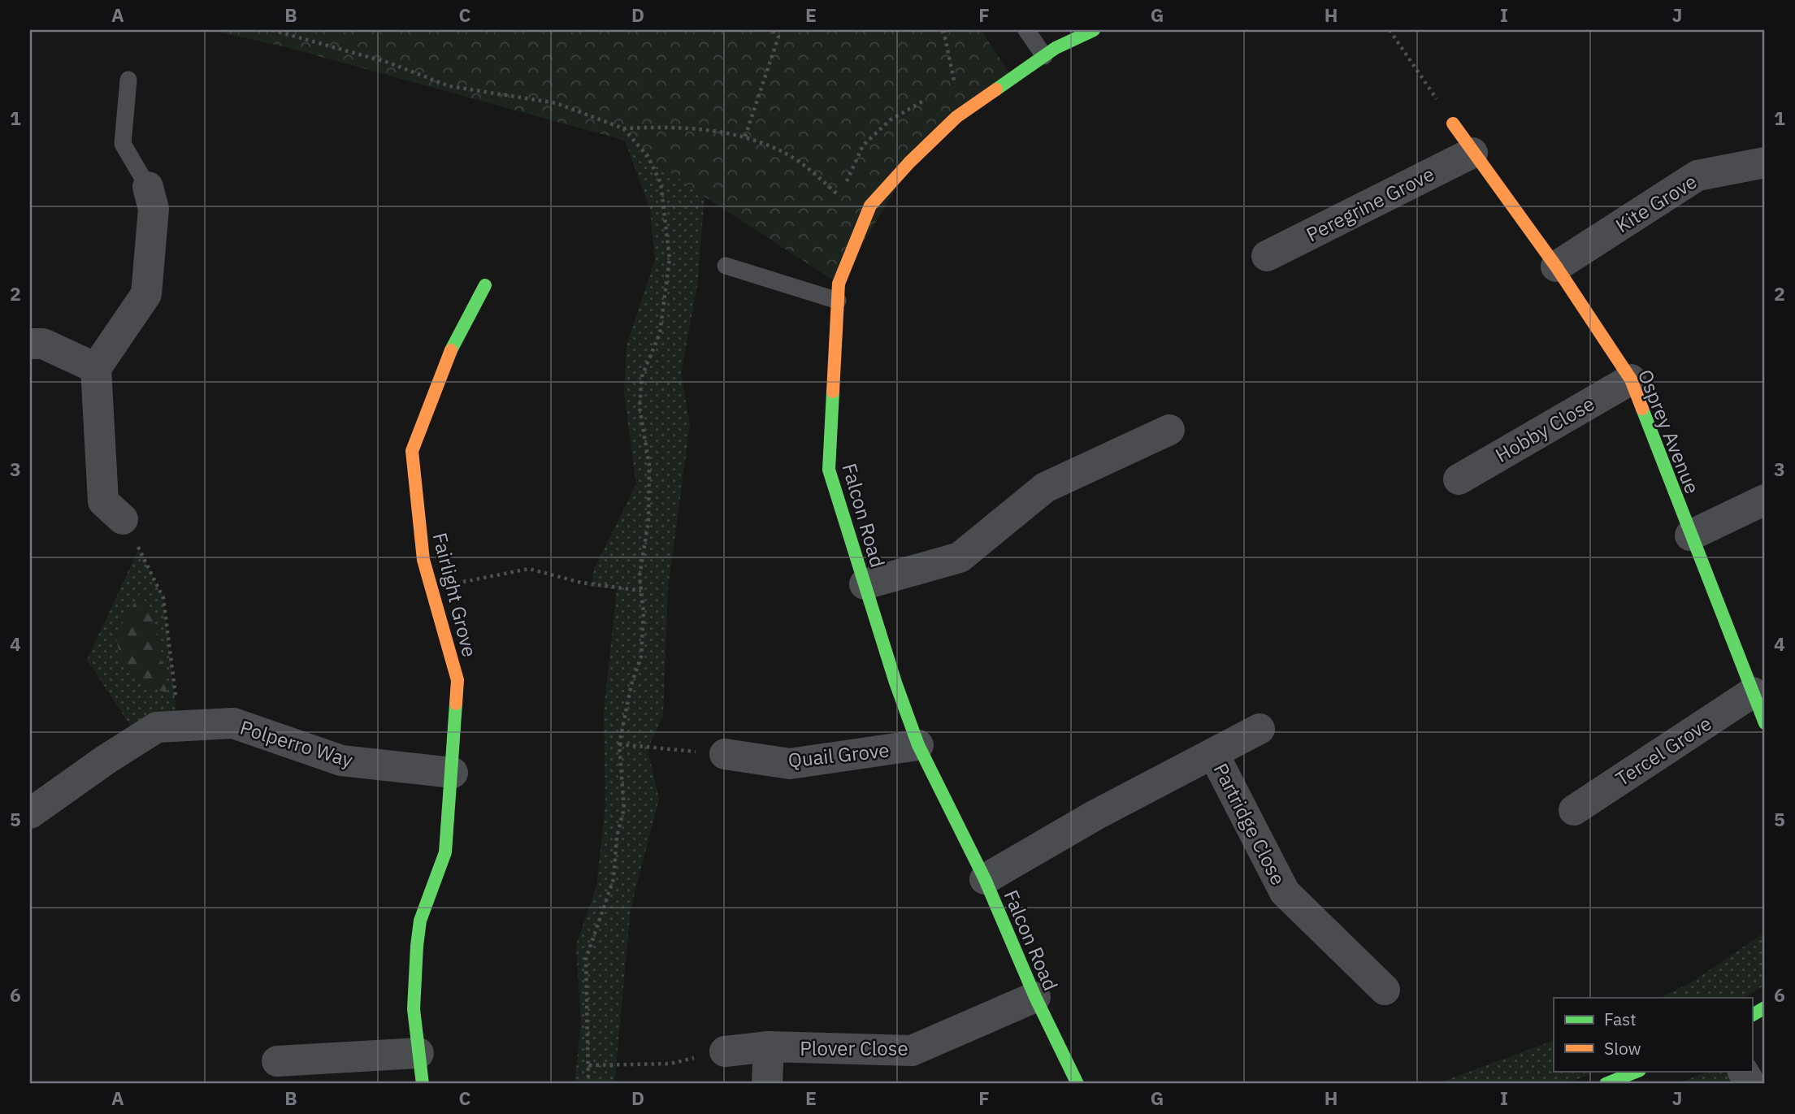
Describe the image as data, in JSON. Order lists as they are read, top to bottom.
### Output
{
  "streets": {
    "street": [
      "Kite Grove",
      "Peregrine Grove",
      "Hobby Close",
      "Osprey Avenue",
      "Falcon Road",
      "Fairlight Grove",
      "Polperro Way",
      "Tercel Grove",
      "Quail Grove",
      "Partridge Close",
      "Plover Close"
    ]
  },
  "crossings": [
    ["Kite Grove", "Osprey Avenue"],
    ["Peregrine Grove", "Osprey Avenue"],
    ["Hobby Close", "Osprey Avenue"],
    ["Osprey Avenue", "Tercel Grove"],
    ["Falcon Road", "Quail Grove"],
    ["Falcon Road", "Partridge Close"],
    ["Falcon Road", "Plover Close"],
    ["Fairlight Grove", "Polperro Way"]
  ],
  "legend": ["Fast", "Slow"],
  "grid": {
    "columns": [
      "A",
      "B",
      "C",
      "D",
      "E",
      "F",
      "G",
      "H",
      "I",
      "J"
    ],
    "rows": [
      "1",
      "2",
      "3",
      "4",
      "5",
      "6"
    ]
  }
}
